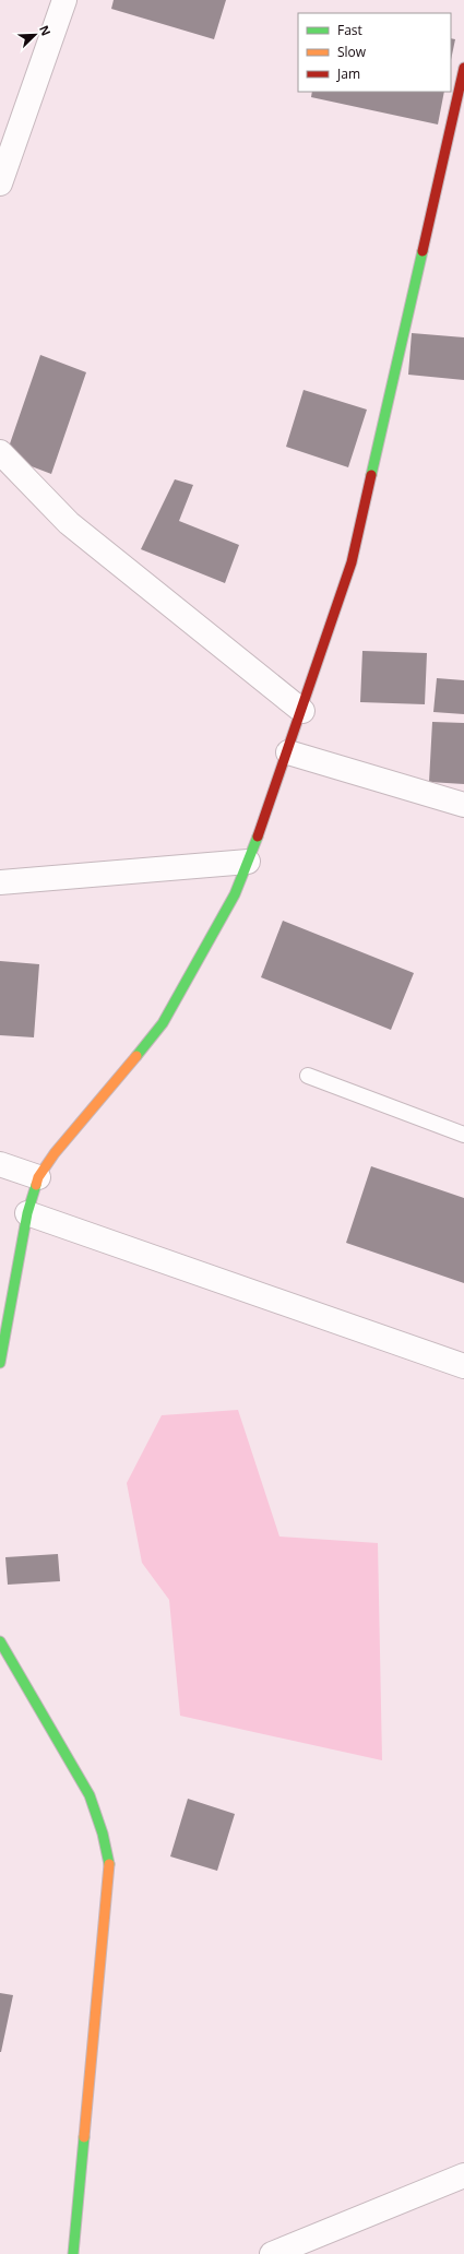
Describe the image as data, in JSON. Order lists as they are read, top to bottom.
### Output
{
  "legend": ["Fast", "Slow", "Jam"],
  "north": "top right"
}
